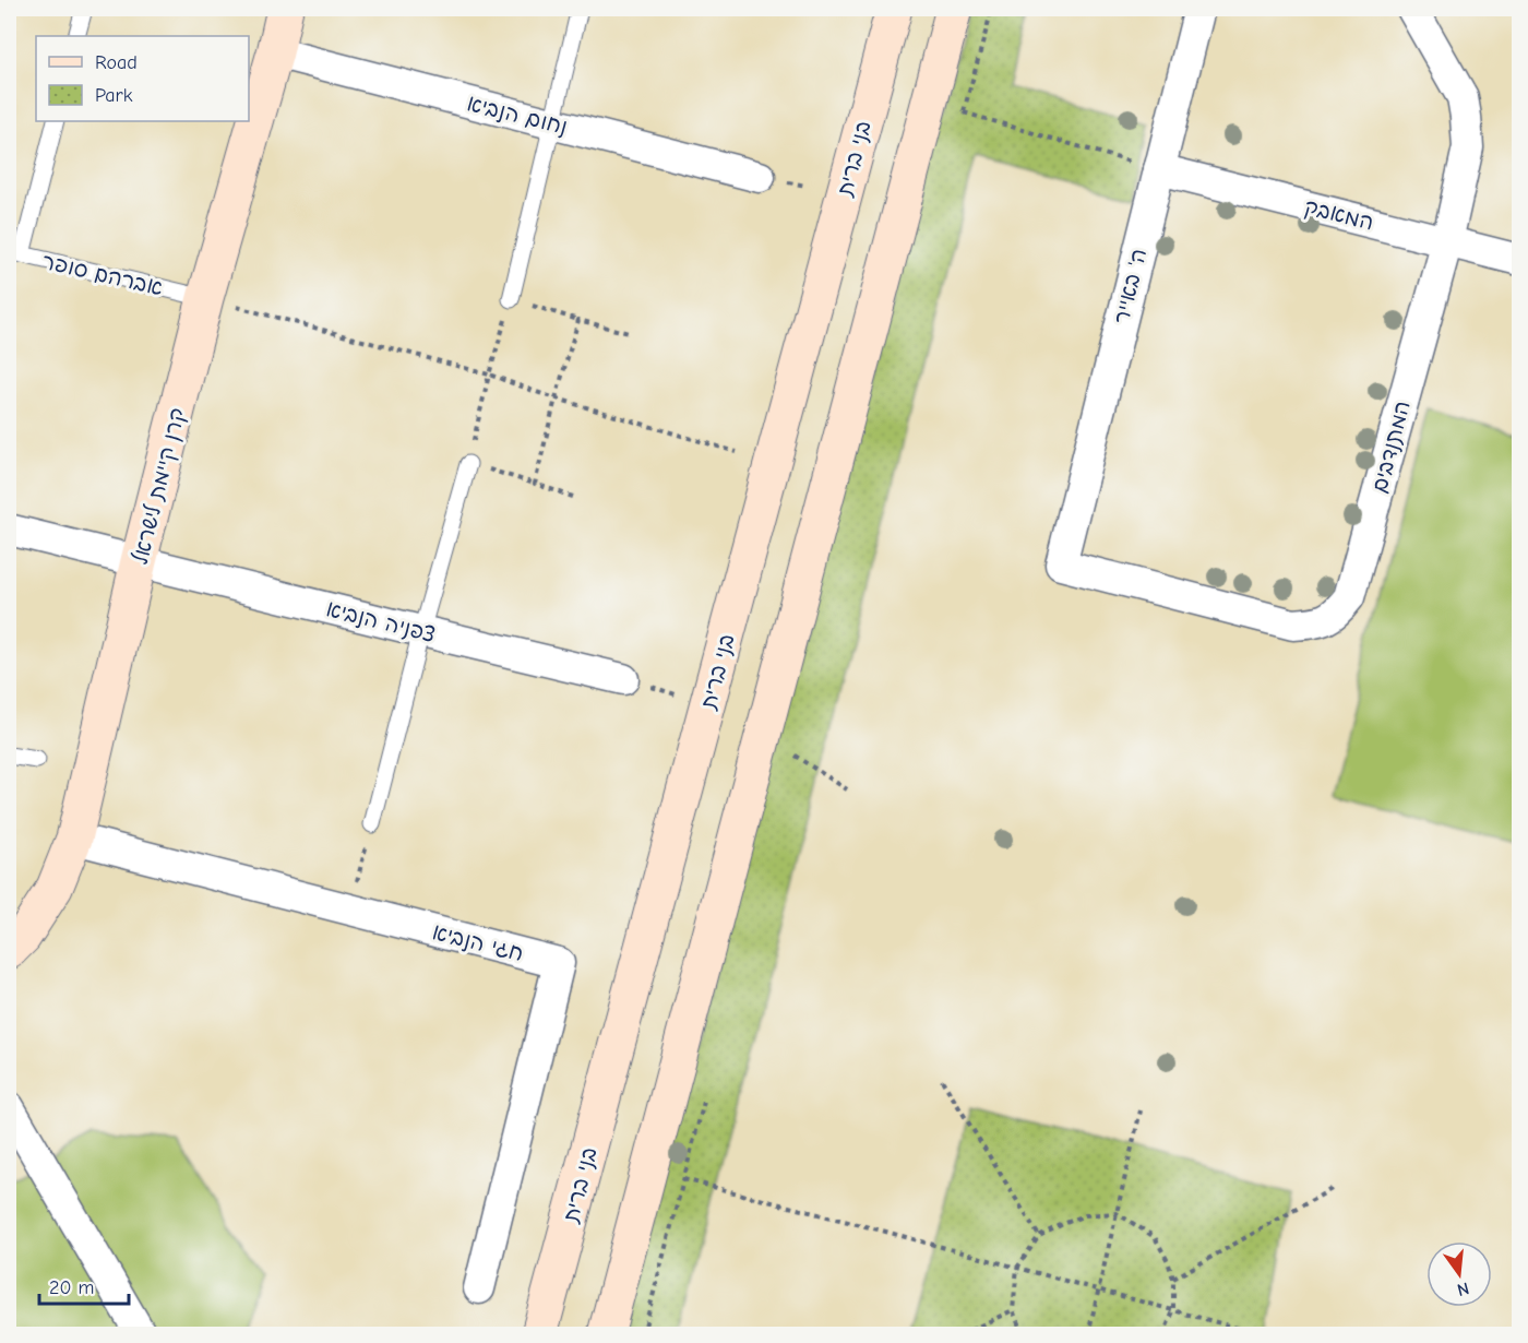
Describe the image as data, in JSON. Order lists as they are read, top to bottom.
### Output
{
  "streets": {
    "main road": ["בני ברית", "קרן קיימת לישראל"],
    "street": [
      "נחום הנביא",
      "המאבק",
      "ה' באייר",
      "המתנדבים",
      "צפניה הנביא",
      "חגי הנביא"
    ],
    "lane": ["אברהם סופר"]
  },
  "crossings": [
    ["נחום הנביא", "קרן קיימת לישראל"],
    ["המאבק", "ה' באייר"],
    ["המאבק", "המתנדבים"],
    ["אברהם סופר", "קרן קיימת לישראל"],
    ["ה' באייר", "המתנדבים"],
    ["קרן קיימת לישראל", "צפניה הנביא"],
    ["קרן קיימת לישראל", "חגי הנביא"]
  ],
  "legend": ["Road", "Park"],
  "scale_bar": "20 m",
  "north": "bottom"
}
